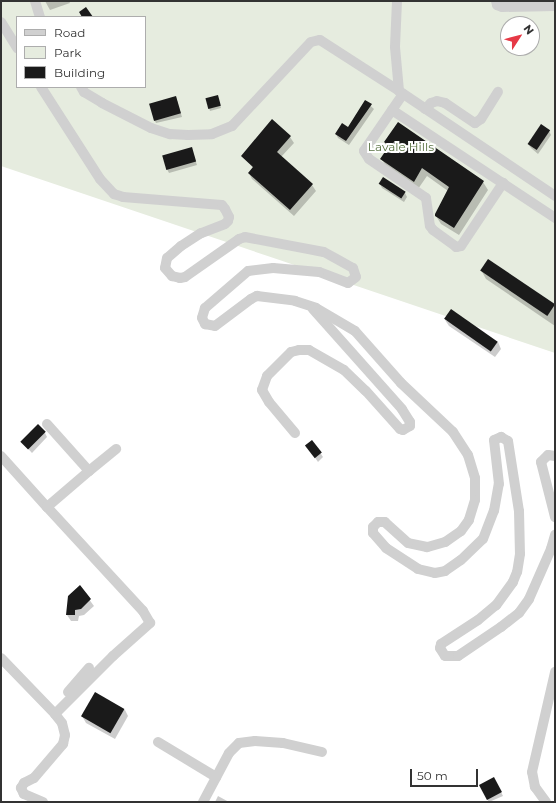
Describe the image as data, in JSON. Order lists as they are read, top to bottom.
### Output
{
  "parks": ["Lavale Hills"],
  "legend": ["Road", "Park", "Building"],
  "scale_bar": "50 m",
  "north": "top right"
}
